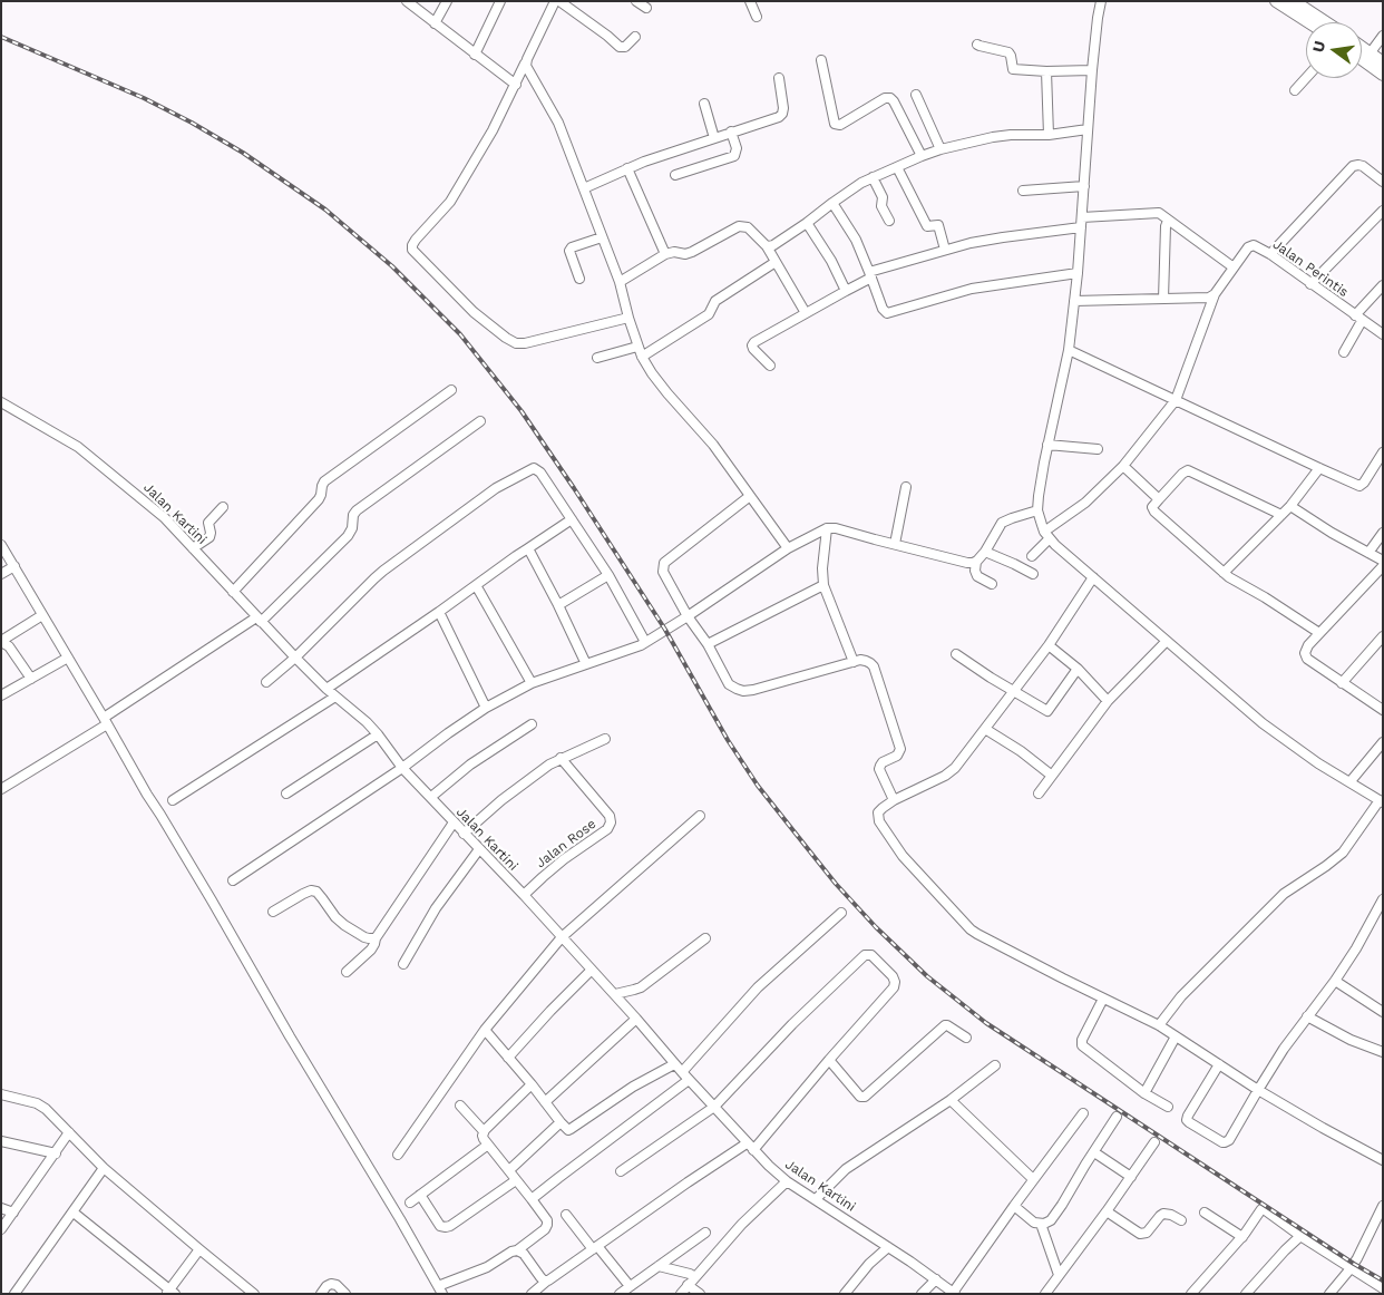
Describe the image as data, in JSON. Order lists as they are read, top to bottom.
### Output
{
  "streets": {
    "street": ["Jalan Perintis", "Jalan Kartini", "Jalan Rose"]
  },
  "crossings": [
    ["Jalan Kartini", "Jalan Rose"]
  ],
  "north": "left"
}
